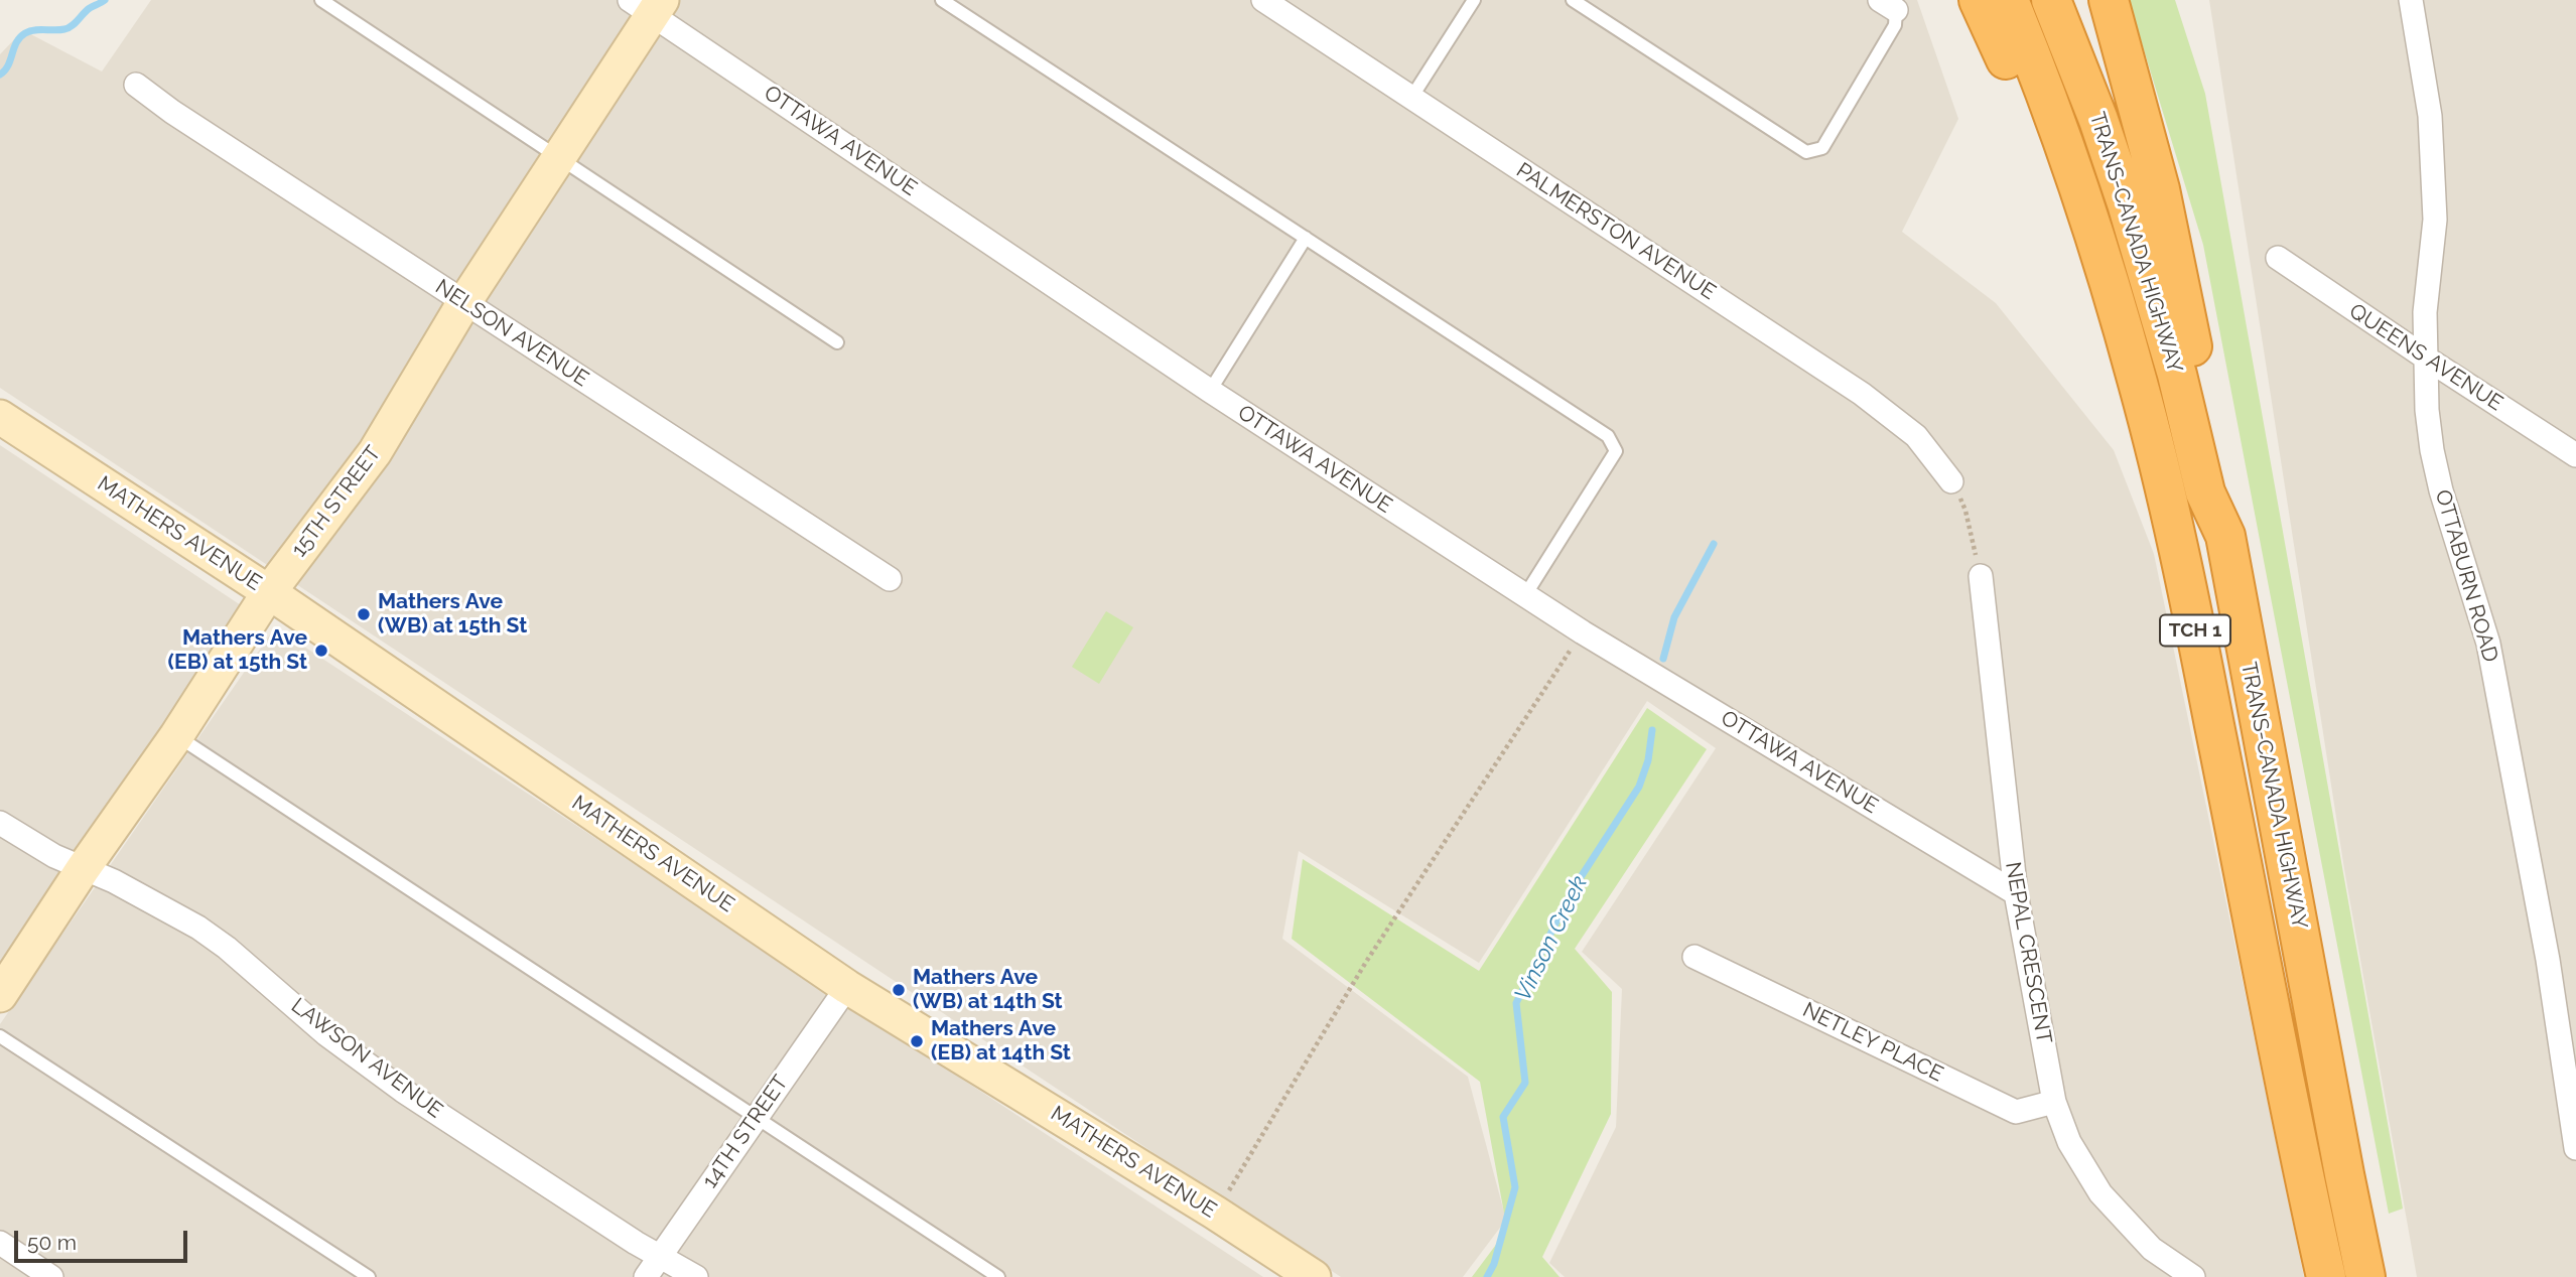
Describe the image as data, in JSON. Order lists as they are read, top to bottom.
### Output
{
  "streets": {
    "highway": ["TRANS-CANADA HIGHWAY", "TCH 1"],
    "street": [
      "OTTAWA AVENUE",
      "PALMERSTON AVENUE",
      "NELSON AVENUE",
      "QUEENS AVENUE",
      "15TH STREET",
      "MATHERS AVENUE",
      "OTTABURN ROAD",
      "NEPAL CRESCENT",
      "NETLEY PLACE",
      "LAWSON AVENUE",
      "14TH STREET"
    ]
  },
  "crossings": [
    ["OTTAWA AVENUE", "15TH STREET"],
    ["OTTAWA AVENUE", "NEPAL CRESCENT"],
    ["NELSON AVENUE", "15TH STREET"],
    ["QUEENS AVENUE", "OTTABURN ROAD"],
    ["15TH STREET", "MATHERS AVENUE"],
    ["15TH STREET", "LAWSON AVENUE"],
    ["MATHERS AVENUE", "14TH STREET"],
    ["NEPAL CRESCENT", "NETLEY PLACE"],
    ["LAWSON AVENUE", "14TH STREET"]
  ],
  "water": ["Vinson Creek"],
  "places": [
    "Mathers Ave (WB) at 15th St",
    "Mathers Ave (EB) at 15th St",
    "Mathers Ave (WB) at 14th St",
    "Mathers Ave (EB) at 14th St"
  ],
  "scale_bar": "50 m"
}
